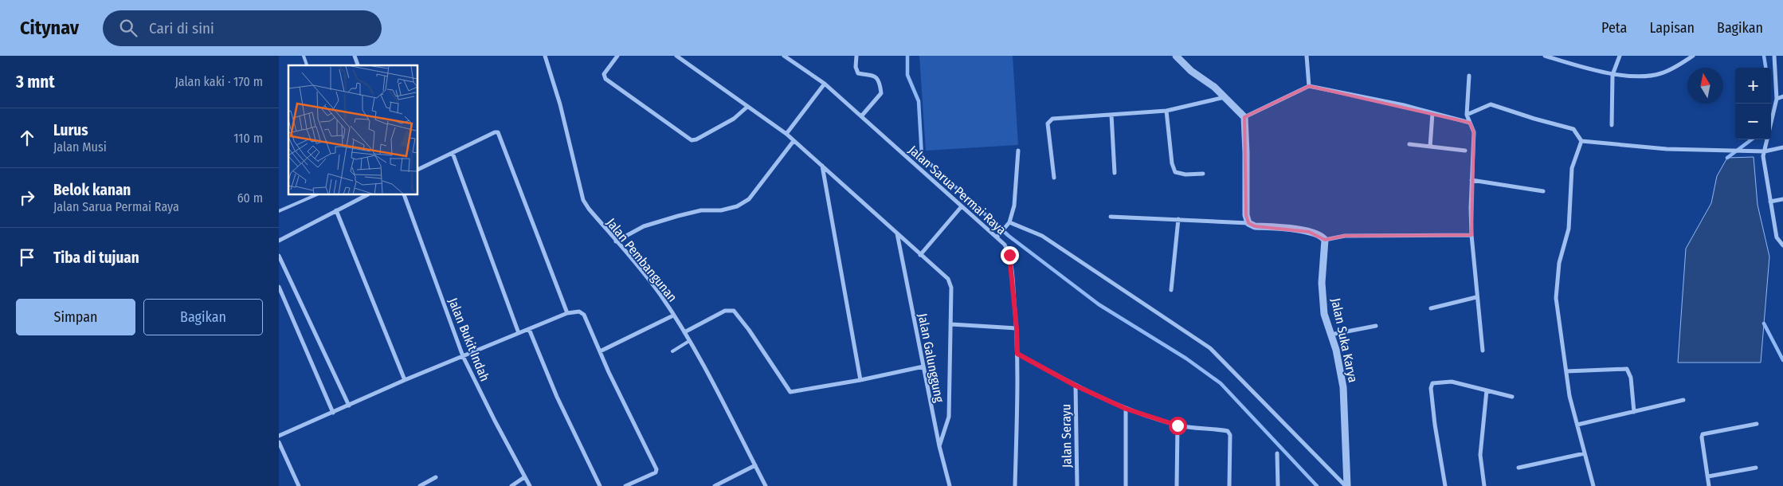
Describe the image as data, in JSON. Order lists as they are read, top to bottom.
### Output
{
  "streets": {
    "street": [
      "Jalan Sarua Permai Raya",
      "Jalan Pembangunan",
      "Jalan Bukit Indah",
      "Jalan Suka Karya",
      "Jalan Galunggung",
      "Jalan Serayu"
    ]
  },
  "north": "top",
  "page": {
    "header": "Citynav",
    "search": "Cari di sini",
    "nav": ["Peta", "Lapisan", "Bagikan"],
    "heading": ["3 mnt", "Jalan kaki · 170 m"],
    "map_buttons": ["+", "−"],
    "list": [
      ["Lurus", "Jalan Musi", "110 m"],
      ["Belok kanan", "Jalan Sarua Permai Raya", "60 m"],
      "Tiba di tujuan"
    ],
    "buttons": ["Simpan", "Bagikan"]
  }
}
